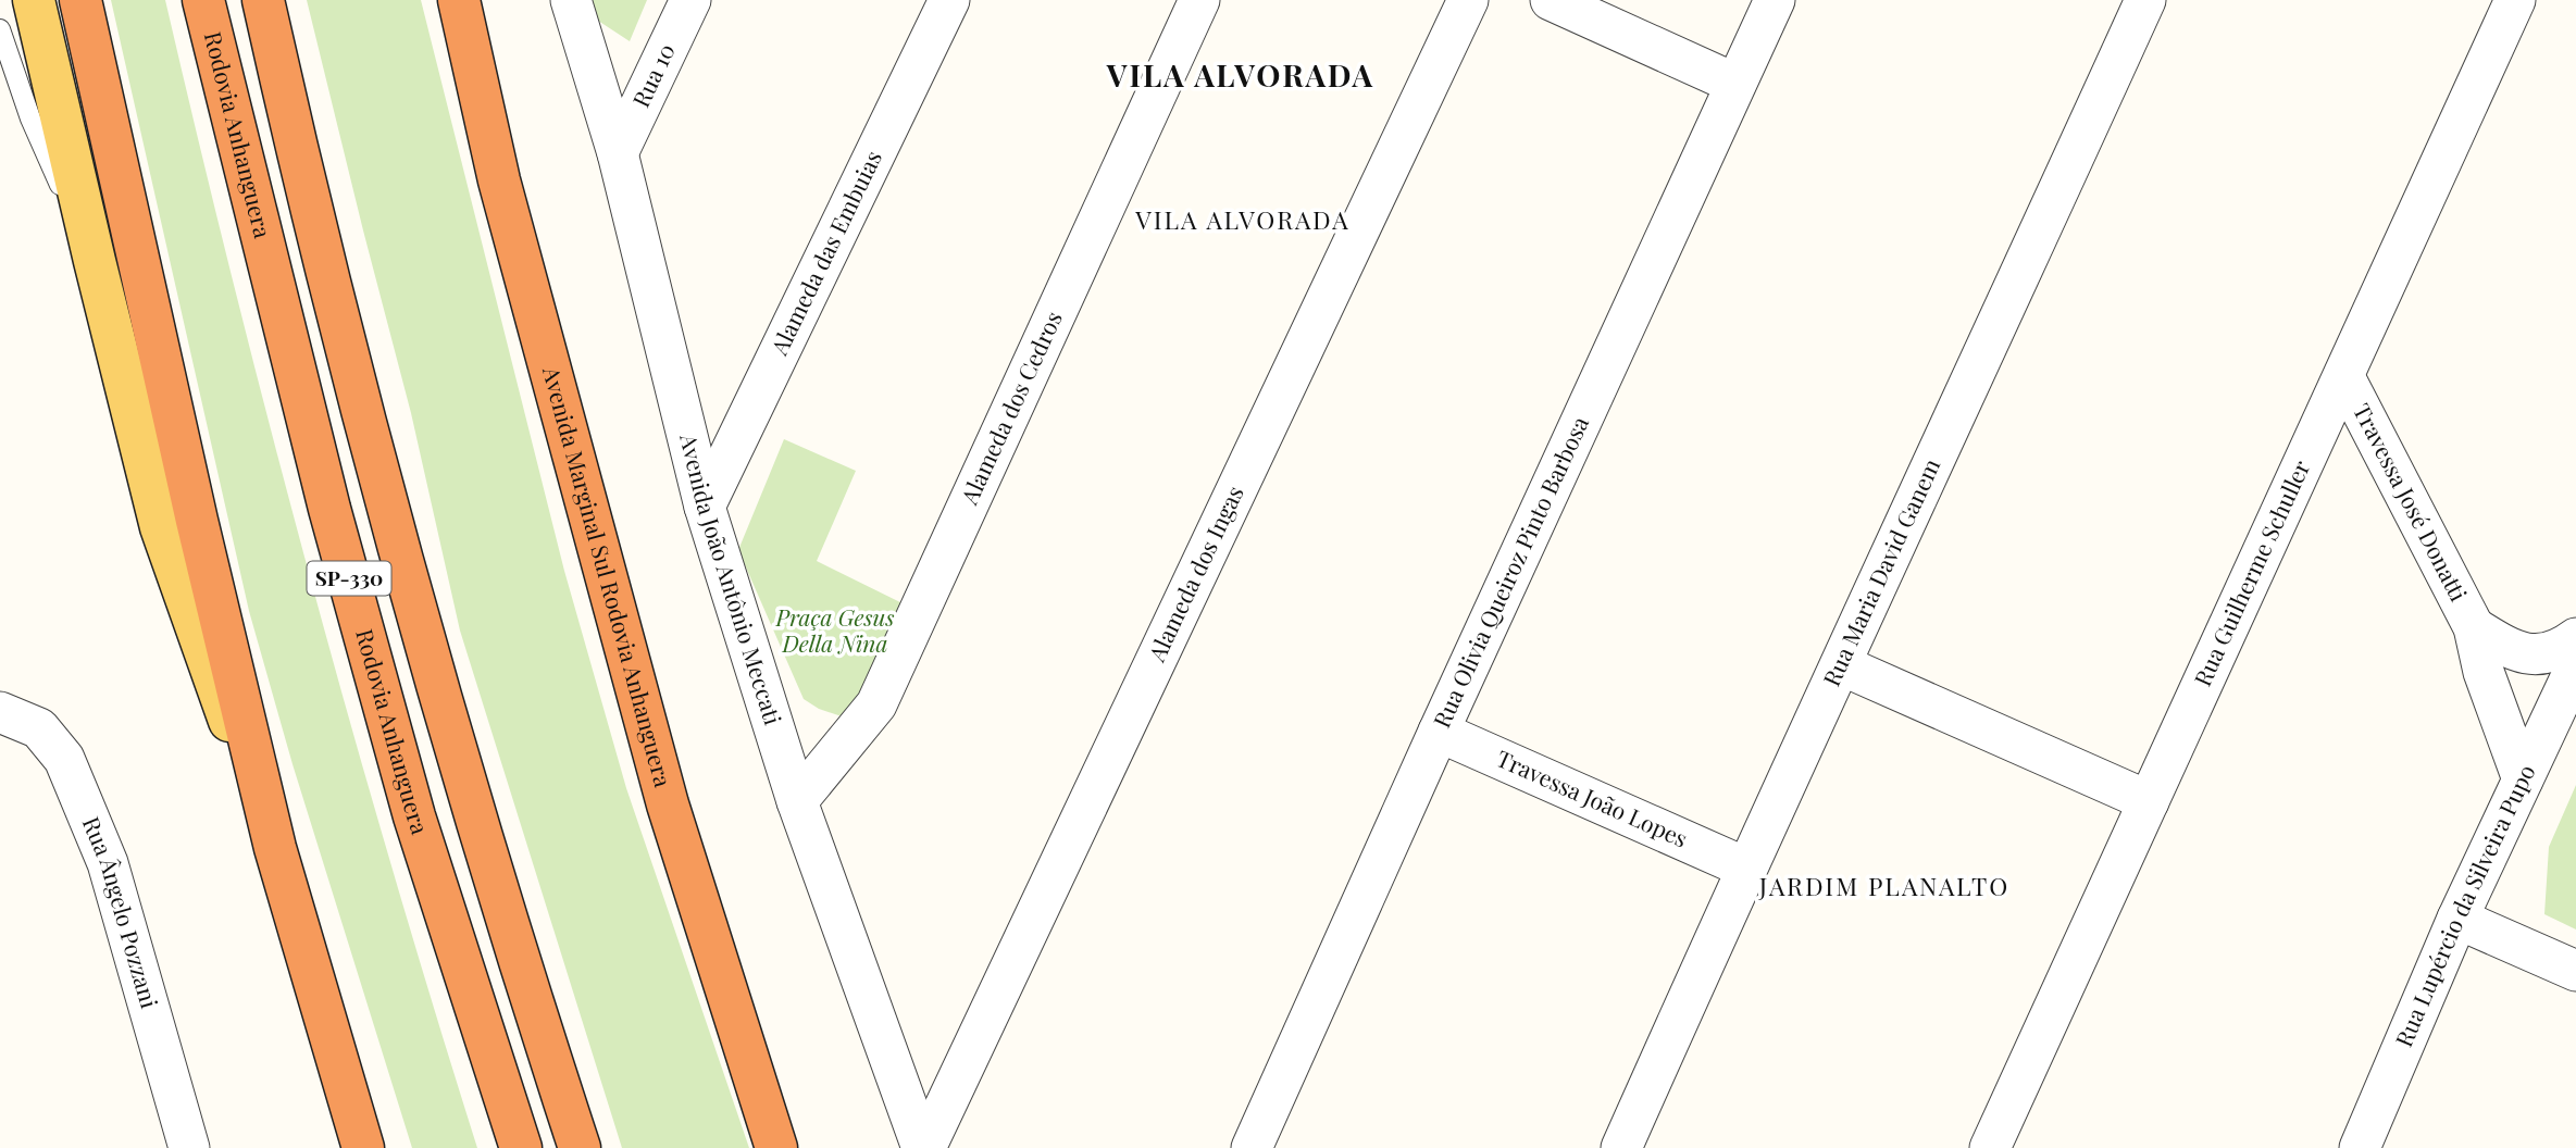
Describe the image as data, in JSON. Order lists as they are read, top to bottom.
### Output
{
  "streets": {
    "highway": ["Rodovia Anhanguera", "Avenida Marginal Sul Rodovia Anhanguera", "SP-330"],
    "street": [
      "Rua 10",
      "Alameda das Embuias",
      "Alameda dos Cedros",
      "Travessa José Donatti",
      "Rua Olivia Queiroz Pinto Barbosa",
      "Alameda dos Ingas",
      "Rua Maria David Ganem",
      "Rua Guilherme Schuller",
      "Avenida João Antônio Meccati",
      "Travessa João Lopes",
      "Rua Lupércio da Silveira Pupo",
      "Rua Ângelo Pozzani"
    ]
  },
  "crossings": [
    ["Rua 10", "Avenida João Antônio Meccati"],
    ["Alameda das Embuias", "Avenida João Antônio Meccati"],
    ["Alameda dos Cedros", "Avenida João Antônio Meccati"],
    ["Travessa José Donatti", "Rua Guilherme Schuller"],
    ["Travessa José Donatti", "Rua Lupércio da Silveira Pupo"],
    ["Rua Olivia Queiroz Pinto Barbosa", "Travessa João Lopes"],
    ["Alameda dos Ingas", "Avenida João Antônio Meccati"],
    ["Rua Maria David Ganem", "Travessa João Lopes"]
  ],
  "districts": ["VILA ALVORADA", "VILA ALVORADA", "JARDIM PLANALTO"],
  "parks": ["Praça Gesus Della Nina"]
}
